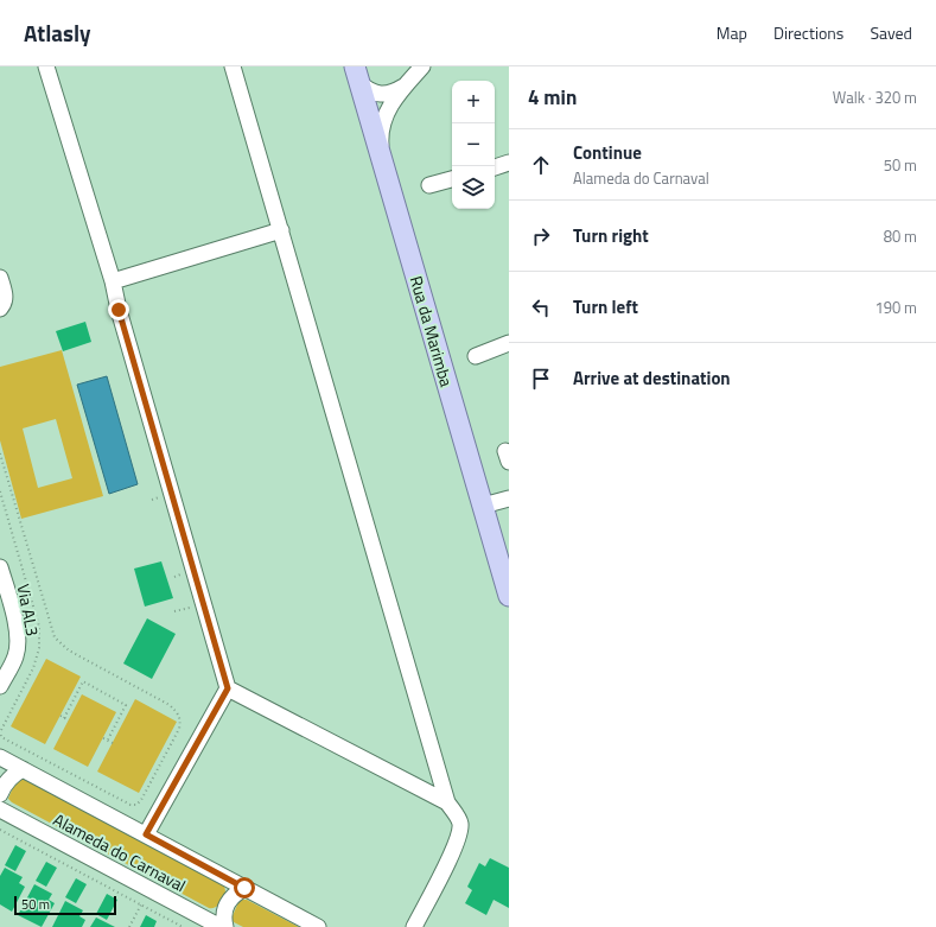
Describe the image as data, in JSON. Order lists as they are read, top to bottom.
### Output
{
  "streets": {
    "main road": ["Rua da Marimba"],
    "street": ["Via AL3", "Alameda do Carnaval"]
  },
  "scale_bar": "50 m",
  "page": {
    "header": "Atlasly",
    "nav": ["Map", "Directions", "Saved"],
    "heading": ["4 min", "Walk · 320 m"],
    "map_buttons": ["+", "−"],
    "list": [
      ["Continue", "Alameda do Carnaval", "50 m"],
      ["Turn right", "80 m"],
      ["Turn left", "190 m"],
      "Arrive at destination"
    ],
    "scale": "50 m"
  }
}
